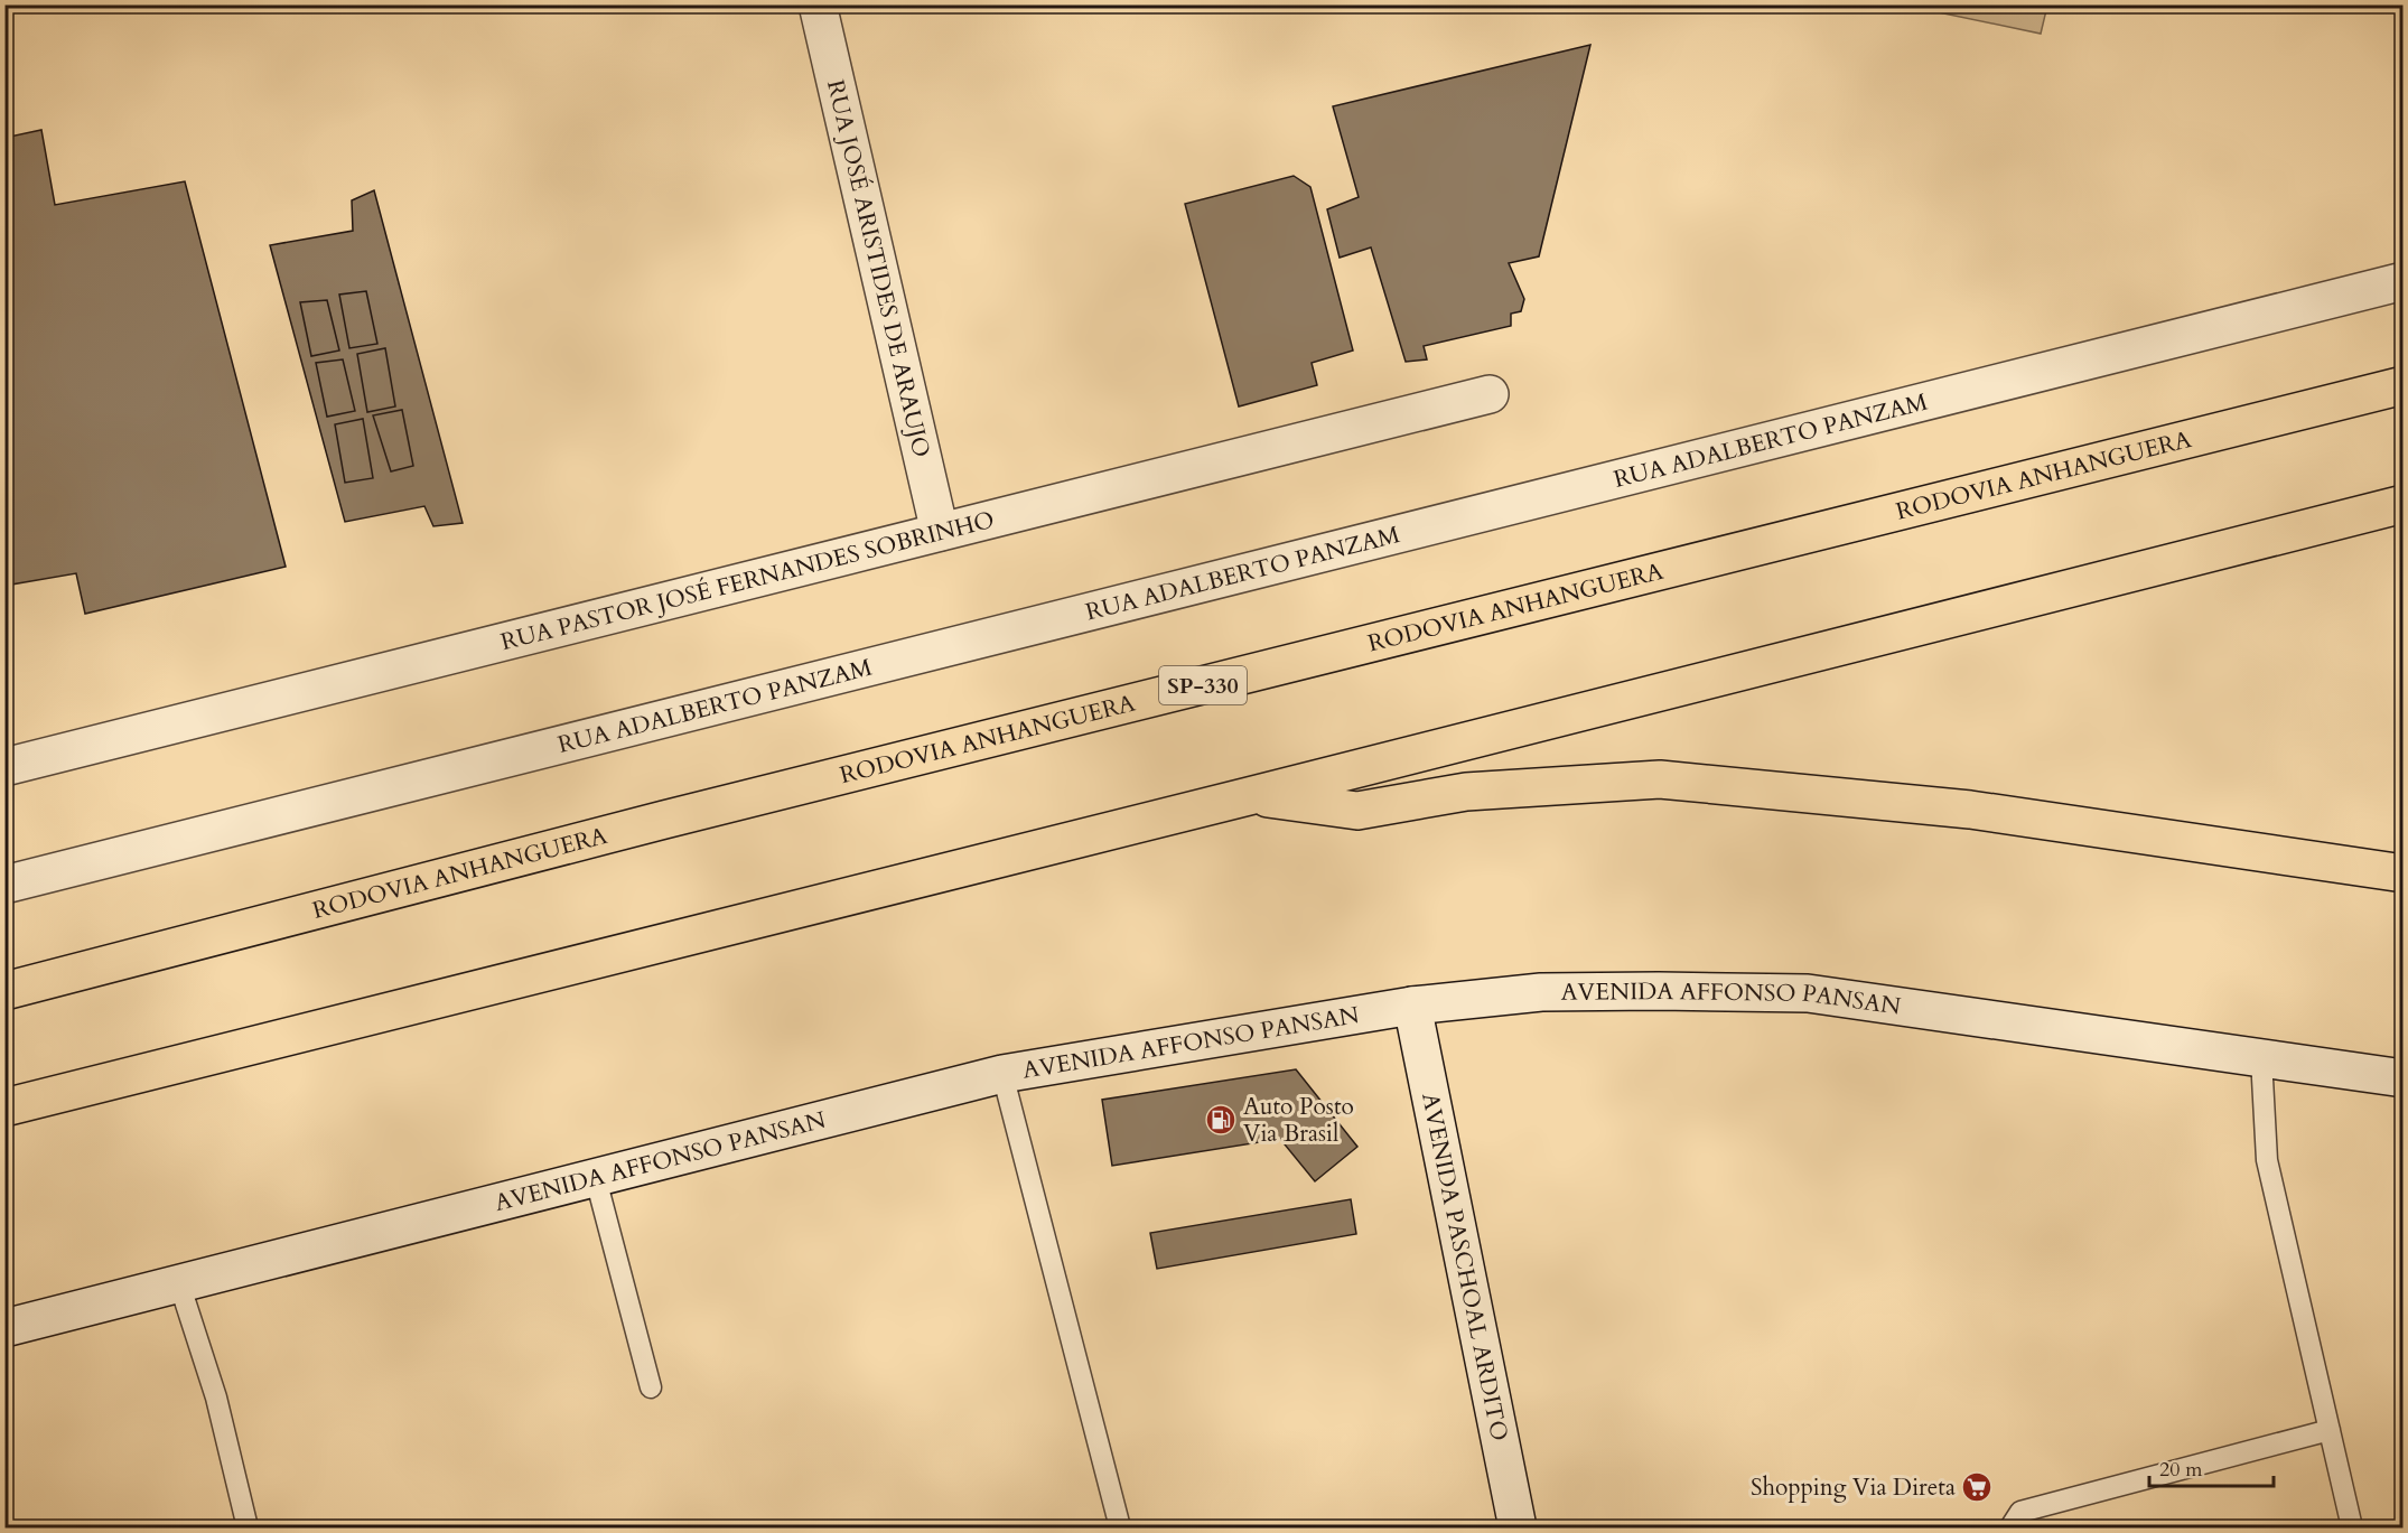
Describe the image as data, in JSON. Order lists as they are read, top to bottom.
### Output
{
  "streets": {
    "highway": ["RODOVIA ANHANGUERA", "SP-330"],
    "street": [
      "RUA JOSÉ ARISTIDES DE ARAUJO",
      "RUA ADALBERTO PANZAM",
      "RUA PASTOR JOSÉ FERNANDES SOBRINHO",
      "AVENIDA AFFONSO PANSAN",
      "AVENIDA PASCHOAL ARDITO"
    ]
  },
  "crossings": [
    ["RUA JOSÉ ARISTIDES DE ARAUJO", "RUA PASTOR JOSÉ FERNANDES SOBRINHO"],
    ["AVENIDA AFFONSO PANSAN", "AVENIDA PASCHOAL ARDITO"]
  ],
  "places": {
    "fuel station": ["Auto Posto Via Brasil"],
    "supermarket": ["Shopping Via Direta"]
  },
  "scale_bar": "20 m"
}
